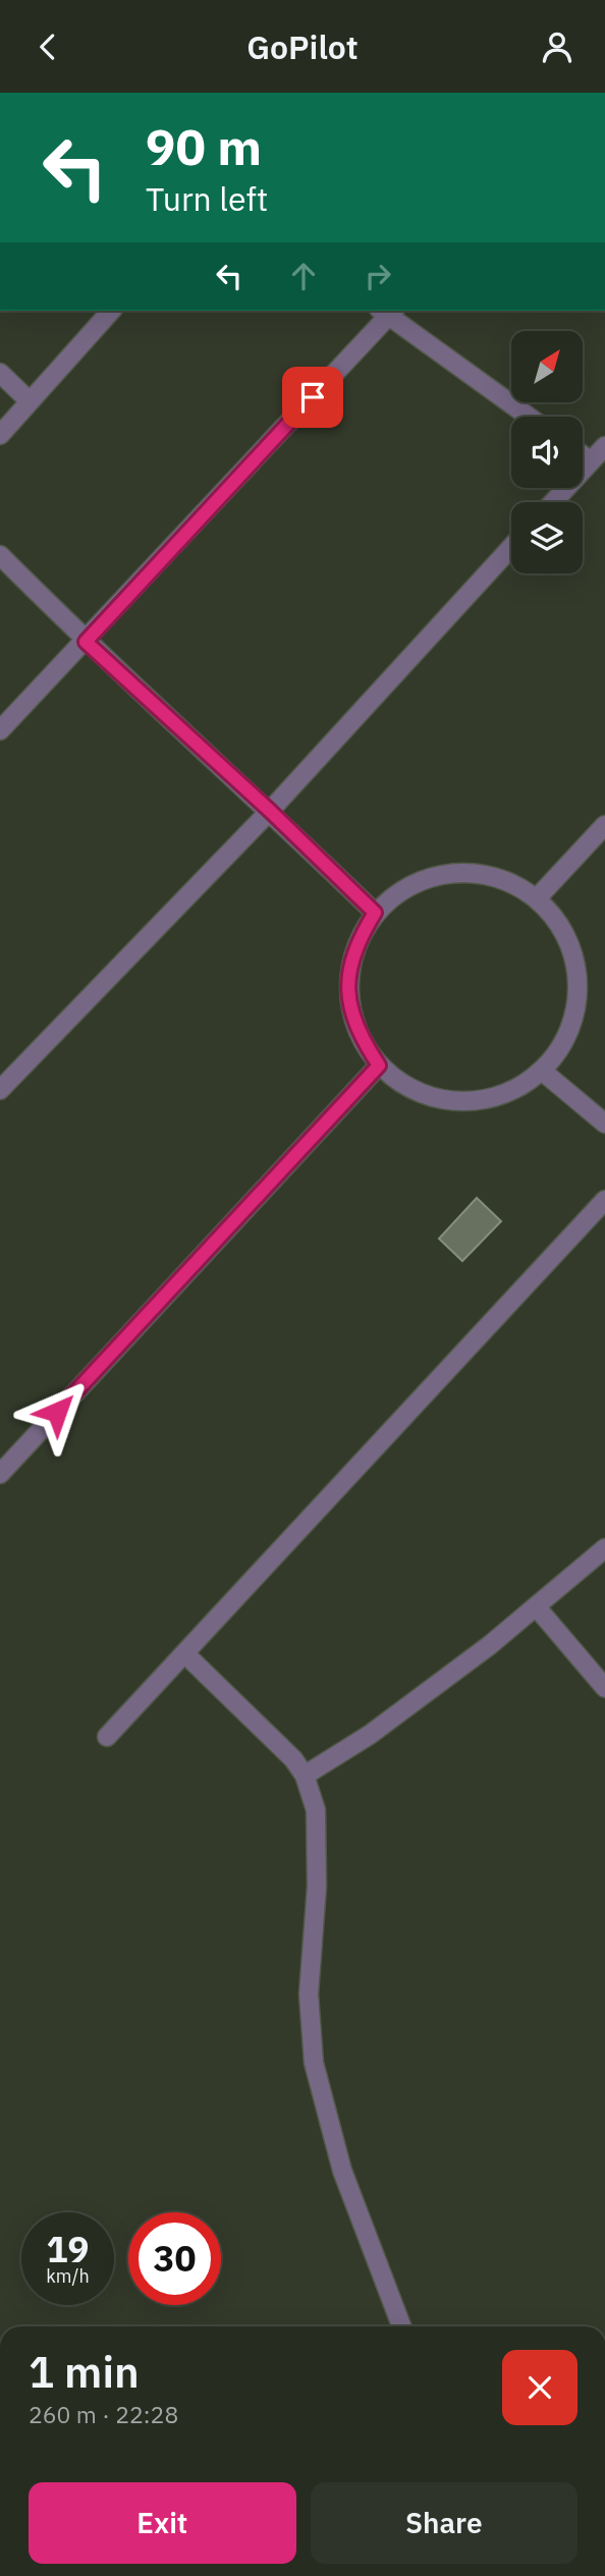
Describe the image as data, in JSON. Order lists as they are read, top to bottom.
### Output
{
  "north": "top right",
  "page": {
    "header": "GoPilot",
    "turn": ["90 m", "Turn left"],
    "speed": "19 km/h",
    "limit": "30",
    "heading": ["1 min", "260 m · 22:28"],
    "buttons": ["Exit", "Share"]
  }
}
